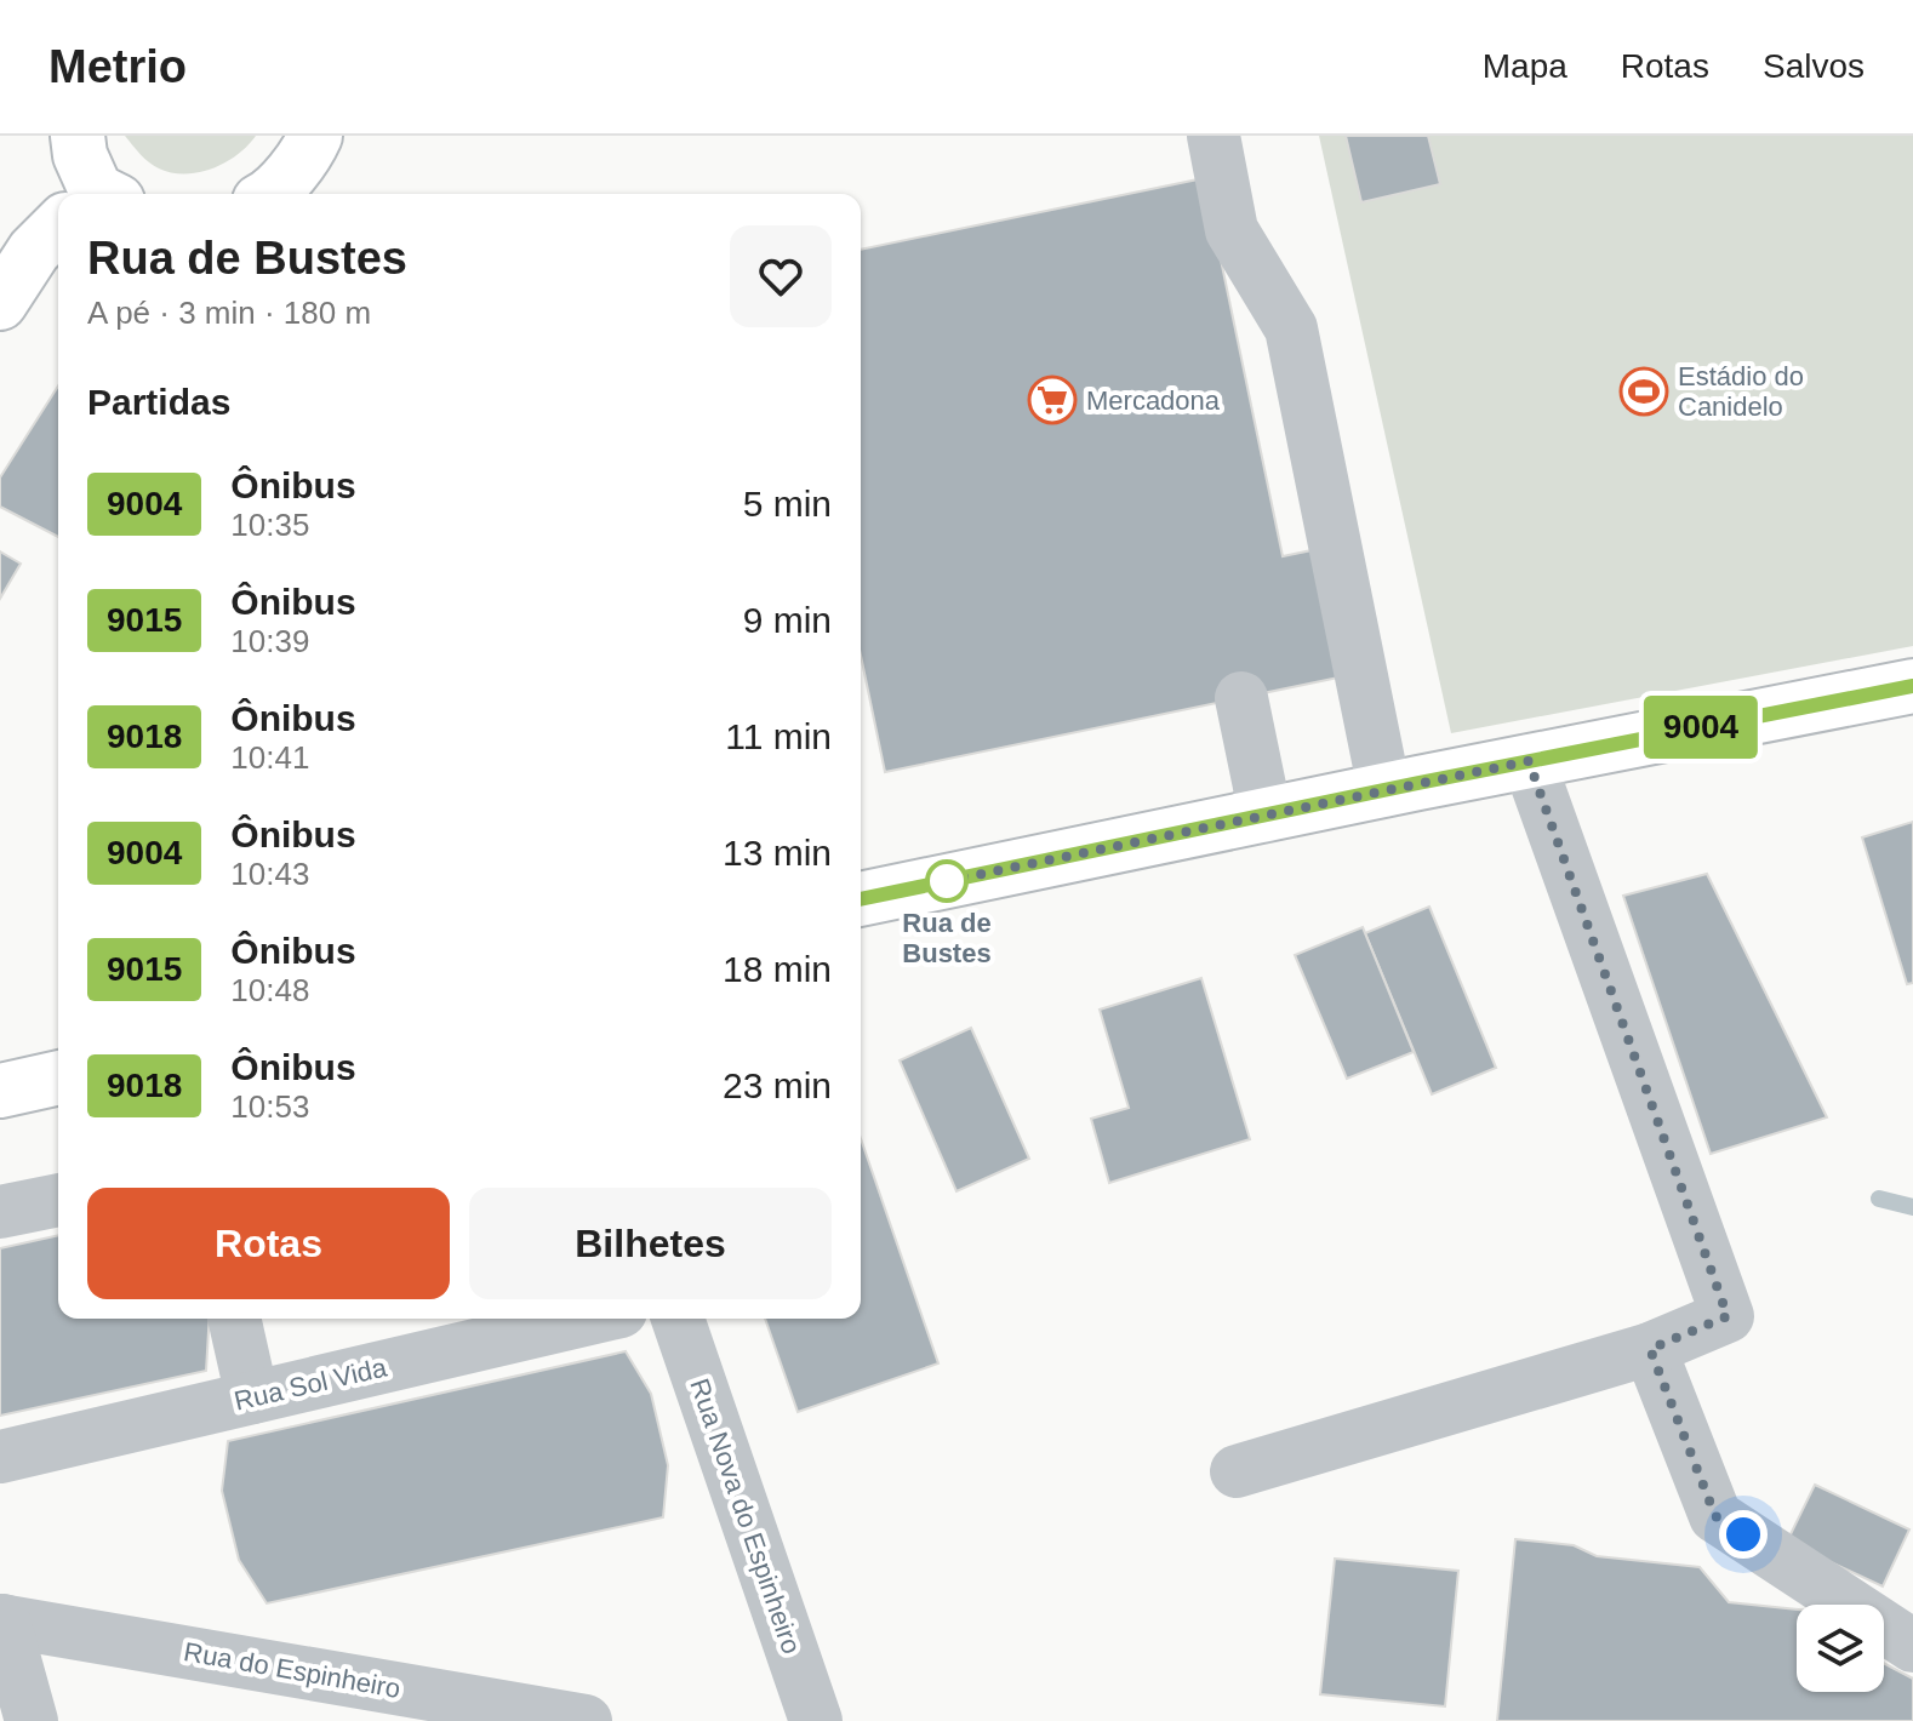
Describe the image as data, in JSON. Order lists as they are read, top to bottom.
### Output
{
  "streets": {
    "street": ["Rua Sol Vida", "Rua Nova do Espinheiro", "Rua do Espinheiro"]
  },
  "places": {
    "sports": ["Estádio do Canidelo"],
    "supermarket": ["Mercadona"],
    "other": ["Rua de Bustes"]
  },
  "lines": ["bus line 9004"],
  "page": {
    "header": "Metrio",
    "nav": ["Mapa", "Rotas", "Salvos"],
    "on_map": "9004",
    "heading": [
      ["Rua de Bustes", "A pé · 3 min · 180 m"],
      "Partidas"
    ],
    "list": [
      {
        "mark": "9004",
        "name": "Ônibus",
        "note": "10:35",
        "value": "5 min"
      },
      {
        "mark": "9015",
        "name": "Ônibus",
        "note": "10:39",
        "value": "9 min"
      },
      {
        "mark": "9018",
        "name": "Ônibus",
        "note": "10:41",
        "value": "11 min"
      },
      {
        "mark": "9004",
        "name": "Ônibus",
        "note": "10:43",
        "value": "13 min"
      },
      {
        "mark": "9015",
        "name": "Ônibus",
        "note": "10:48",
        "value": "18 min"
      },
      {
        "mark": "9018",
        "name": "Ônibus",
        "note": "10:53",
        "value": "23 min"
      }
    ],
    "buttons": ["Rotas", "Bilhetes"]
  }
}
